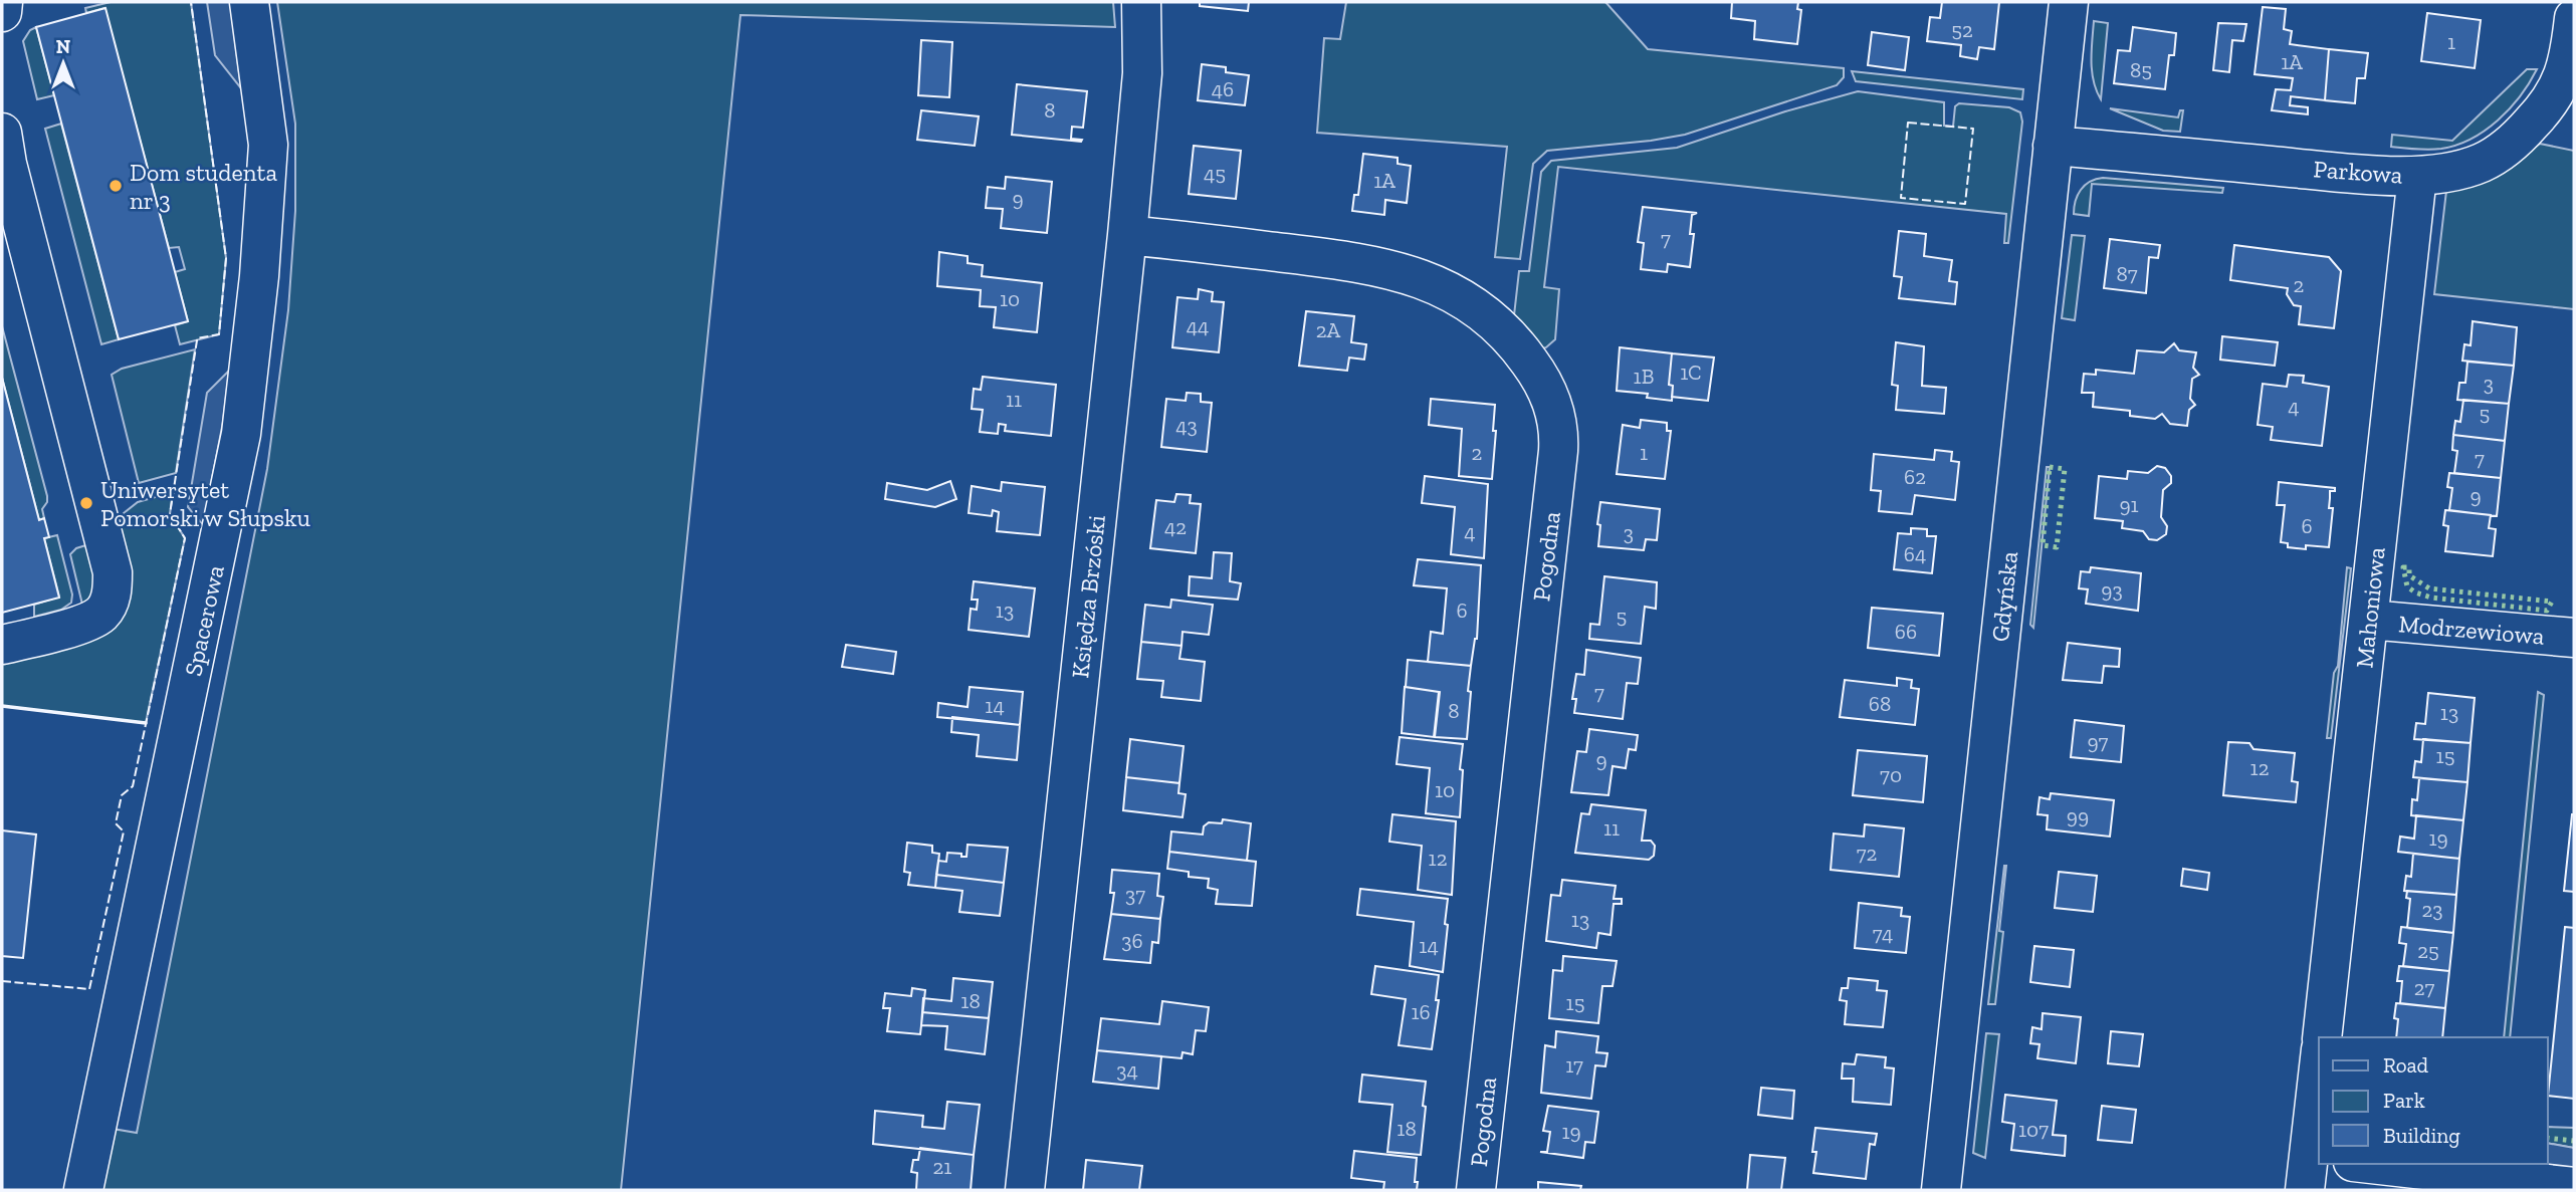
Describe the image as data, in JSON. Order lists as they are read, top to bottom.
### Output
{
  "streets": {
    "street": [
      "Parkowa",
      "Pogodna",
      "Księdza Brzóski",
      "Gdyńska",
      "Mahoniowa",
      "Spacerowa",
      "Modrzewiowa"
    ]
  },
  "crossings": [
    ["Parkowa", "Gdyńska"],
    ["Parkowa", "Mahoniowa"],
    ["Pogodna", "Księdza Brzóski"],
    ["Mahoniowa", "Modrzewiowa"]
  ],
  "places": ["Dom studenta nr 3", "Uniwersytet Pomorski w Słupsku"],
  "house_numbers": [
    "52",
    "1",
    "1A",
    "85",
    "46",
    "8",
    "45",
    "1A",
    "9",
    "7",
    "87",
    "2",
    "10",
    "44",
    "2A",
    "1C",
    "1B",
    "3",
    "11",
    "4",
    "5",
    "43",
    "2",
    "1",
    "7",
    "62",
    "9",
    "91",
    "6",
    "42",
    "4",
    "3",
    "64",
    "93",
    "13",
    "6",
    "5",
    "66",
    "7",
    "68",
    "14",
    "8",
    "13",
    "97",
    "15",
    "9",
    "12",
    "70",
    "10",
    "99",
    "11",
    "19",
    "72",
    "12",
    "37",
    "23",
    "13",
    "74",
    "36",
    "14",
    "25",
    "27",
    "18",
    "15",
    "16",
    "17",
    "34",
    "18",
    "107",
    "19",
    "21"
  ],
  "legend": ["Road", "Park", "Building"],
  "north": "top"
}
